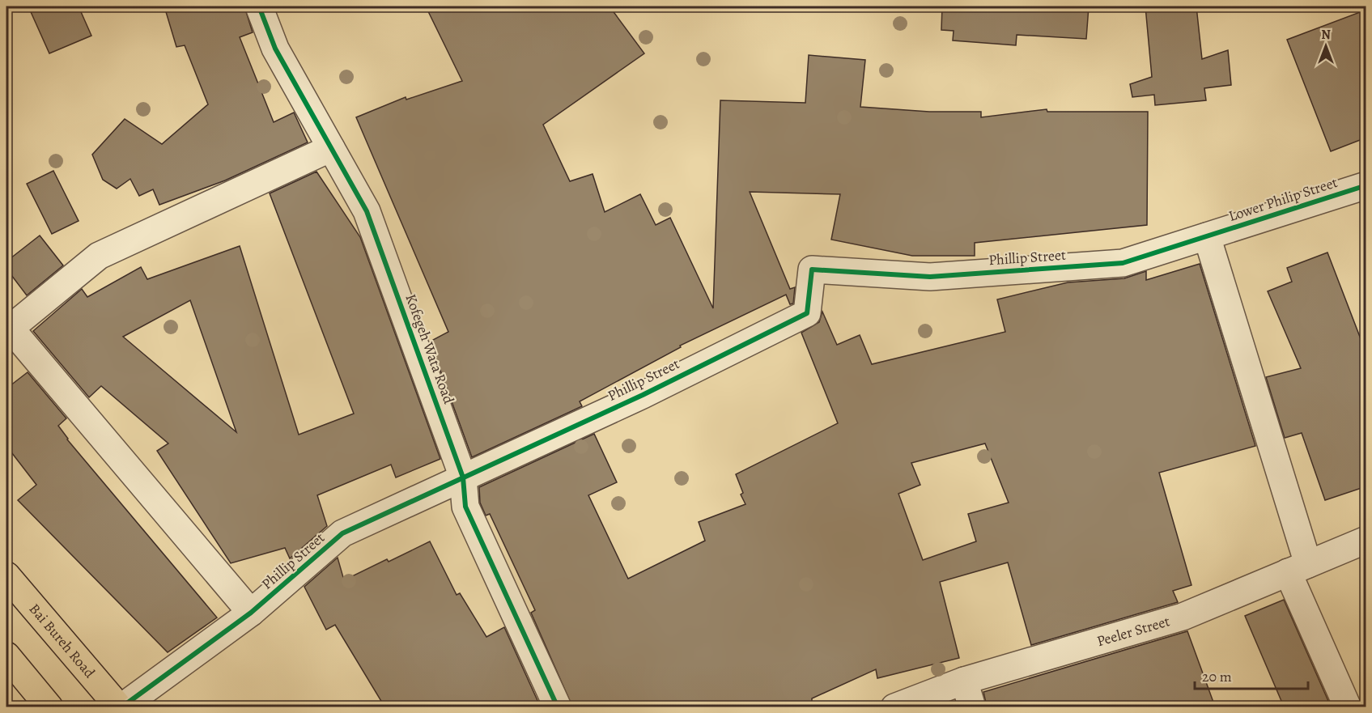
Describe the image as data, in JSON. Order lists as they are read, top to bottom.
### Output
{
  "streets": {
    "highway": ["Bai Bureh Road"],
    "street": [
      "Lower Philip Street",
      "Phillip Street",
      "Kofegeh Wata Road",
      "Peeler Street"
    ]
  },
  "crossings": [
    ["Lower Philip Street", "Phillip Street"],
    ["Phillip Street", "Kofegeh Wata Road"],
    ["Phillip Street", "Bai Bureh Road"]
  ],
  "scale_bar": "20 m",
  "north": "top"
}
